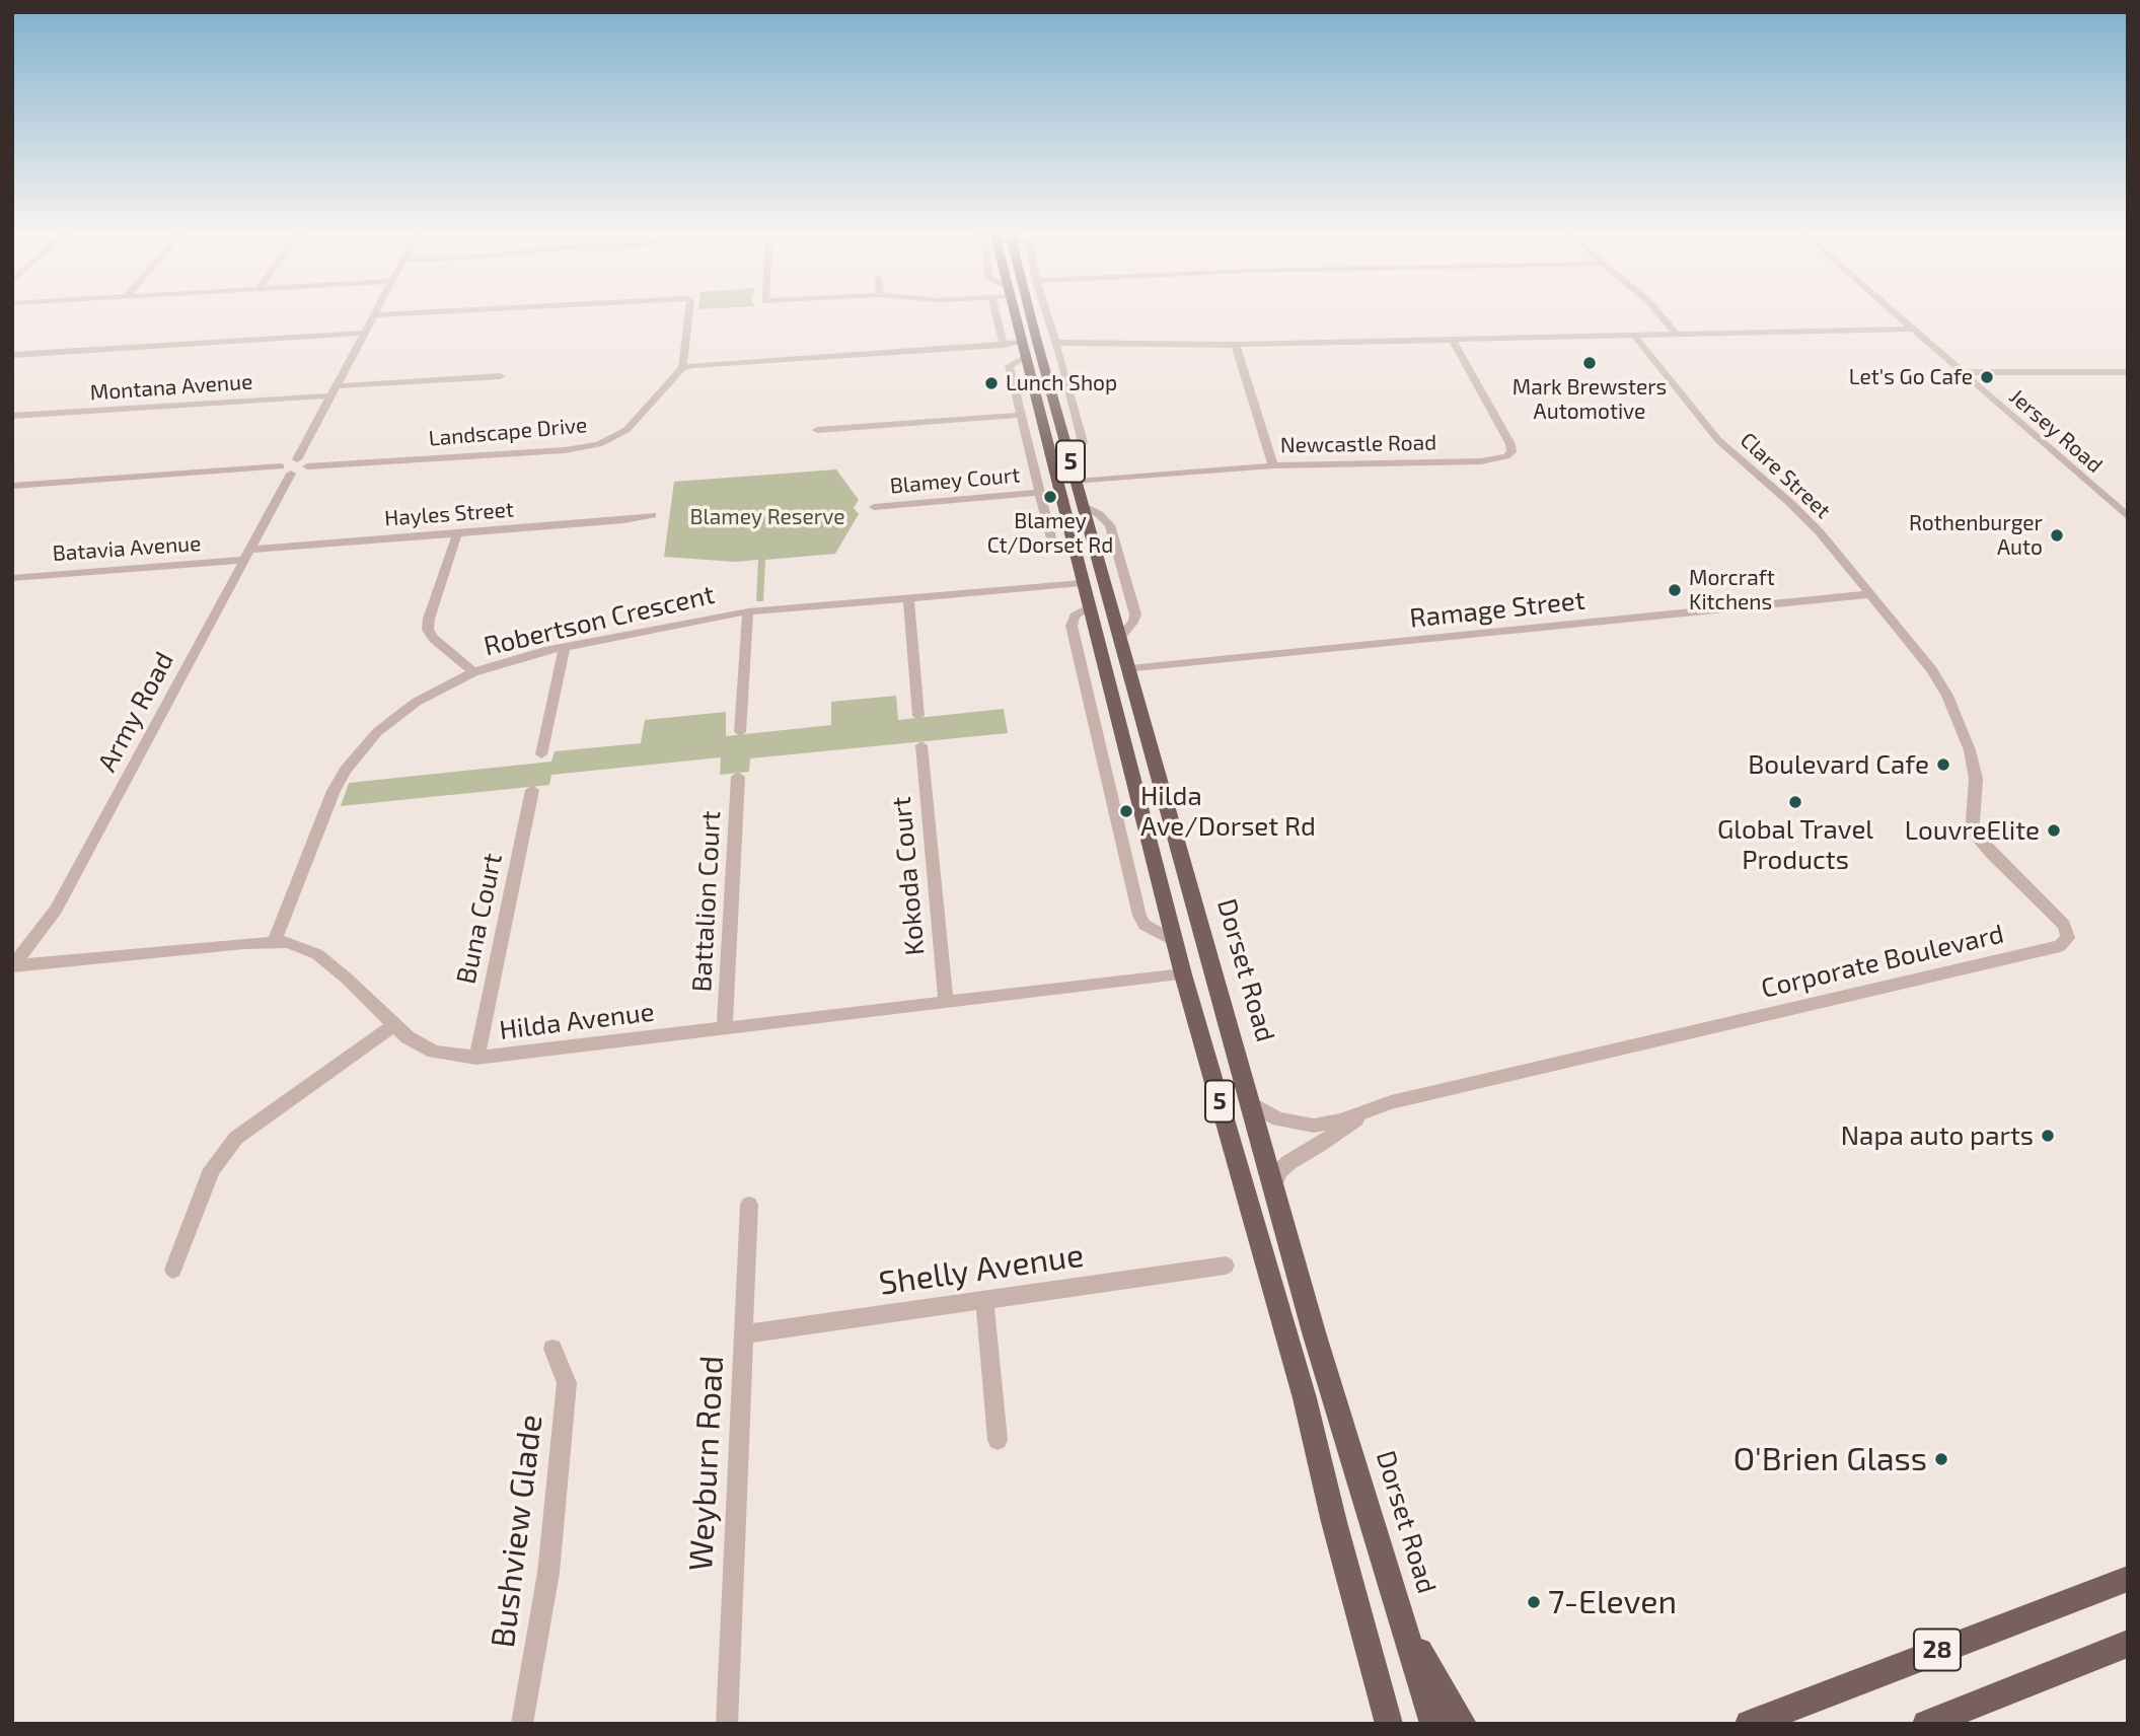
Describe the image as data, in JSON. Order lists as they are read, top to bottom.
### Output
{
  "streets": {
    "main road": ["5", "Dorset Road", "28"],
    "street": [
      "Montana Avenue",
      "Jersey Road",
      "Landscape Drive",
      "Newcastle Road",
      "Clare Street",
      "Blamey Court",
      "Hayles Street",
      "Batavia Avenue",
      "Ramage Street",
      "Robertson Crescent",
      "Army Road",
      "Kokoda Court",
      "Battalion Court",
      "Buna Court",
      "Corporate Boulevard",
      "Hilda Avenue",
      "Shelly Avenue",
      "Weyburn Road",
      "Bushview Glade"
    ]
  },
  "crossings": [
    ["Newcastle Road", "Dorset Road"],
    ["5", "Robertson Crescent"],
    ["5", "Hilda Avenue"],
    ["Clare Street", "Ramage Street"],
    ["Clare Street", "Corporate Boulevard"],
    ["Hayles Street", "Batavia Avenue"],
    ["Hayles Street", "Army Road"],
    ["Batavia Avenue", "Army Road"],
    ["Ramage Street", "Dorset Road"],
    ["Robertson Crescent", "Hilda Avenue"],
    ["Army Road", "Hilda Avenue"],
    ["Kokoda Court", "Hilda Avenue"],
    ["Battalion Court", "Hilda Avenue"],
    ["Buna Court", "Hilda Avenue"],
    ["Corporate Boulevard", "Dorset Road"],
    ["Shelly Avenue", "Weyburn Road"]
  ],
  "parks": ["Blamey Reserve"],
  "places": [
    "Mark Brewsters Automotive",
    "Let's Go Cafe",
    "Lunch Shop",
    "Blamey Ct/Dorset Rd",
    "Rothenburger Auto",
    "Morcraft Kitchens",
    "Boulevard Cafe",
    "Global Travel Products",
    "Hilda Ave/Dorset Rd",
    "LouvreElite",
    "Napa auto parts",
    "O'Brien Glass",
    "7-Eleven"
  ]
}
